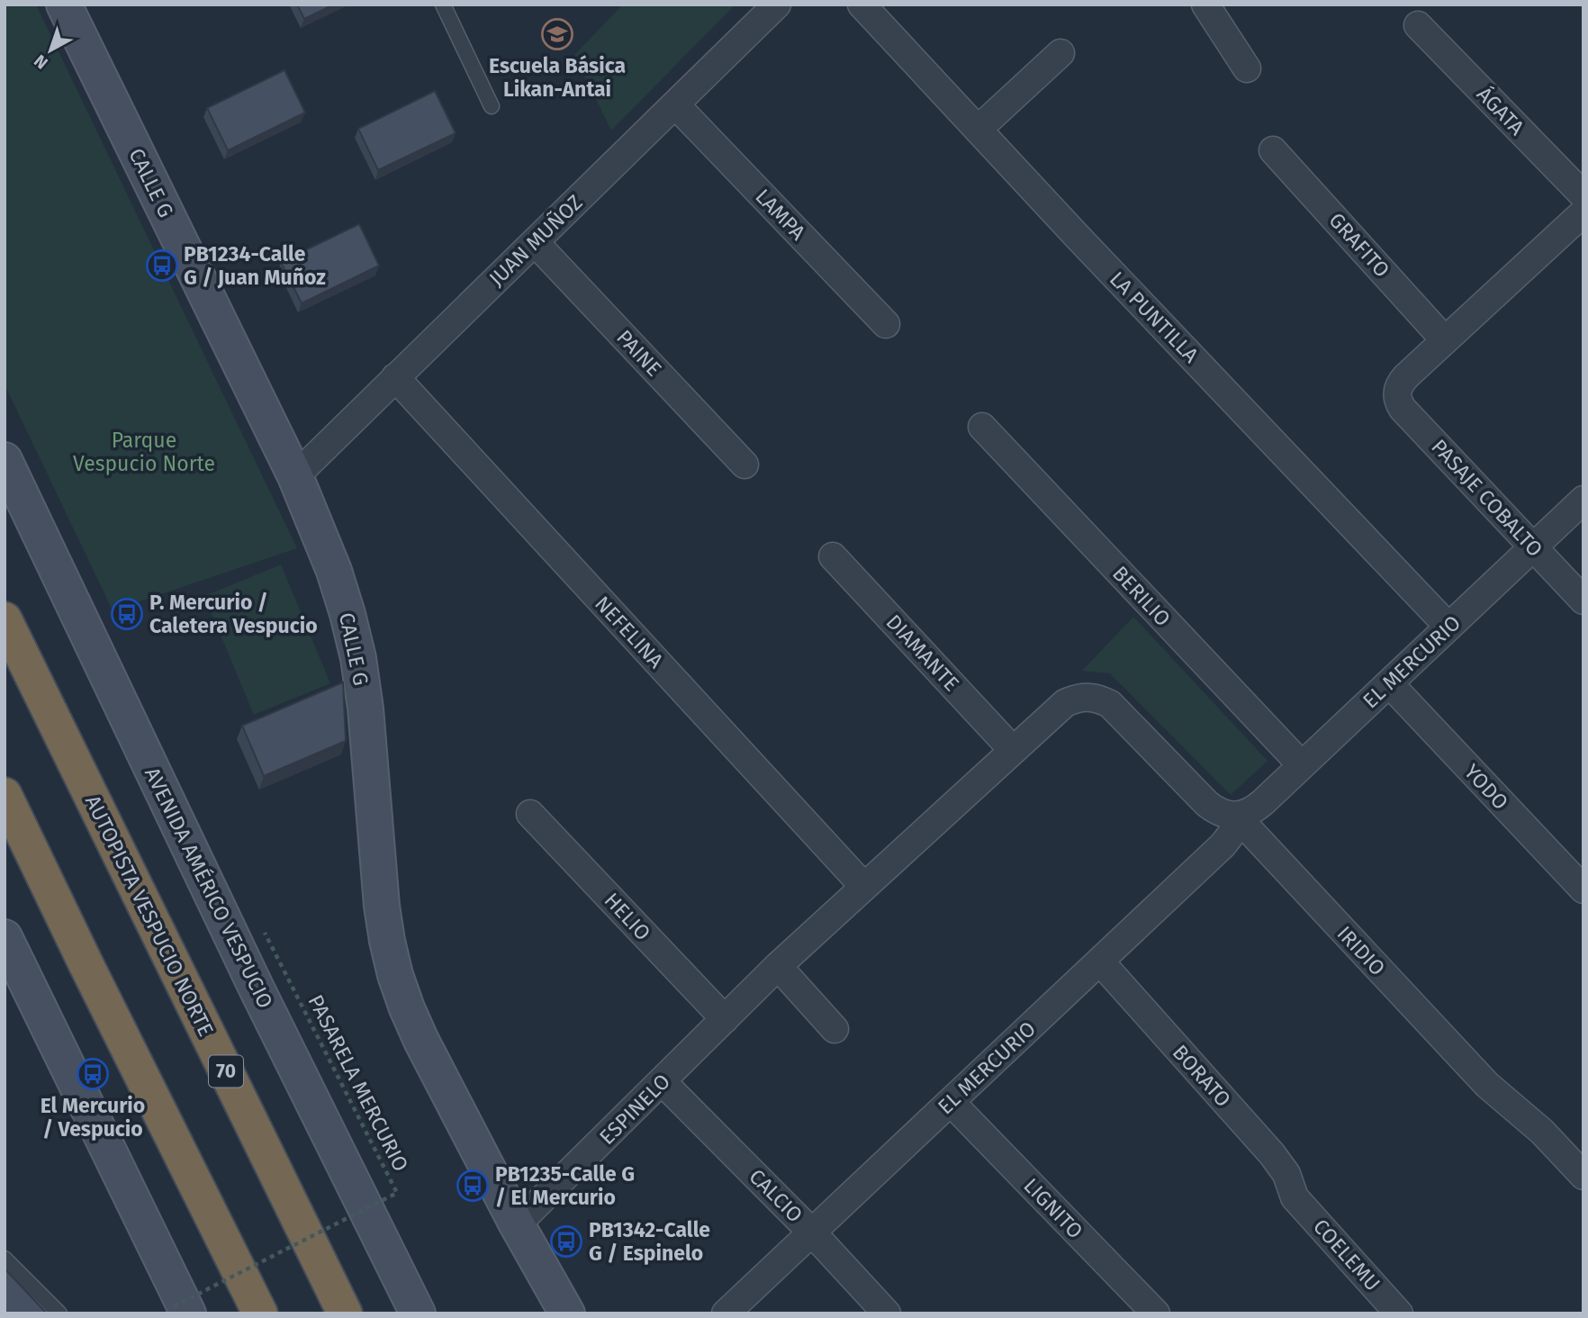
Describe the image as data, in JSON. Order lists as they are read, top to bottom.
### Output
{
  "streets": {
    "highway": ["AUTOPISTA VESPUCIO NORTE", "70"],
    "street": [
      "ÁGATA",
      "CALLE G",
      "LAMPA",
      "JUAN MUÑOZ",
      "GRAFITO",
      "LA PUNTILLA",
      "PAINE",
      "PASAJE COBALTO",
      "BERILIO",
      "NEFELINA",
      "DIAMANTE",
      "EL MERCURIO",
      "YODO",
      "AVENIDA AMÉRICO VESPUCIO",
      "HELIO",
      "IRIDIO",
      "BORATO",
      "ESPINELO",
      "CALCIO",
      "LIGNITO",
      "COELEMU"
    ],
    "path": ["PASARELA MERCURIO"]
  },
  "crossings": [
    ["CALLE G", "JUAN MUÑOZ"],
    ["CALLE G", "ESPINELO"],
    ["LAMPA", "JUAN MUÑOZ"],
    ["JUAN MUÑOZ", "PAINE"],
    ["JUAN MUÑOZ", "NEFELINA"],
    ["GRAFITO", "PASAJE COBALTO"],
    ["LA PUNTILLA", "EL MERCURIO"],
    ["PASAJE COBALTO", "EL MERCURIO"],
    ["BERILIO", "EL MERCURIO"],
    ["EL MERCURIO", "YODO"],
    ["EL MERCURIO", "IRIDIO"],
    ["EL MERCURIO", "BORATO"],
    ["EL MERCURIO", "CALCIO"],
    ["EL MERCURIO", "LIGNITO"],
    ["HELIO", "ESPINELO"],
    ["BORATO", "COELEMU"],
    ["ESPINELO", "CALCIO"]
  ],
  "parks": ["Parque Vespucio Norte"],
  "places": {
    "school or university": ["Escuela Básica Likan-Antai"],
    "bus stop": [
      "PB1234-Calle G / Juan Muñoz",
      "P. Mercurio / Caletera Vespucio",
      "El Mercurio / Vespucio",
      "PB1235-Calle G / El Mercurio",
      "PB1342-Calle G / Espinelo"
    ]
  },
  "north": "bottom left"
}
